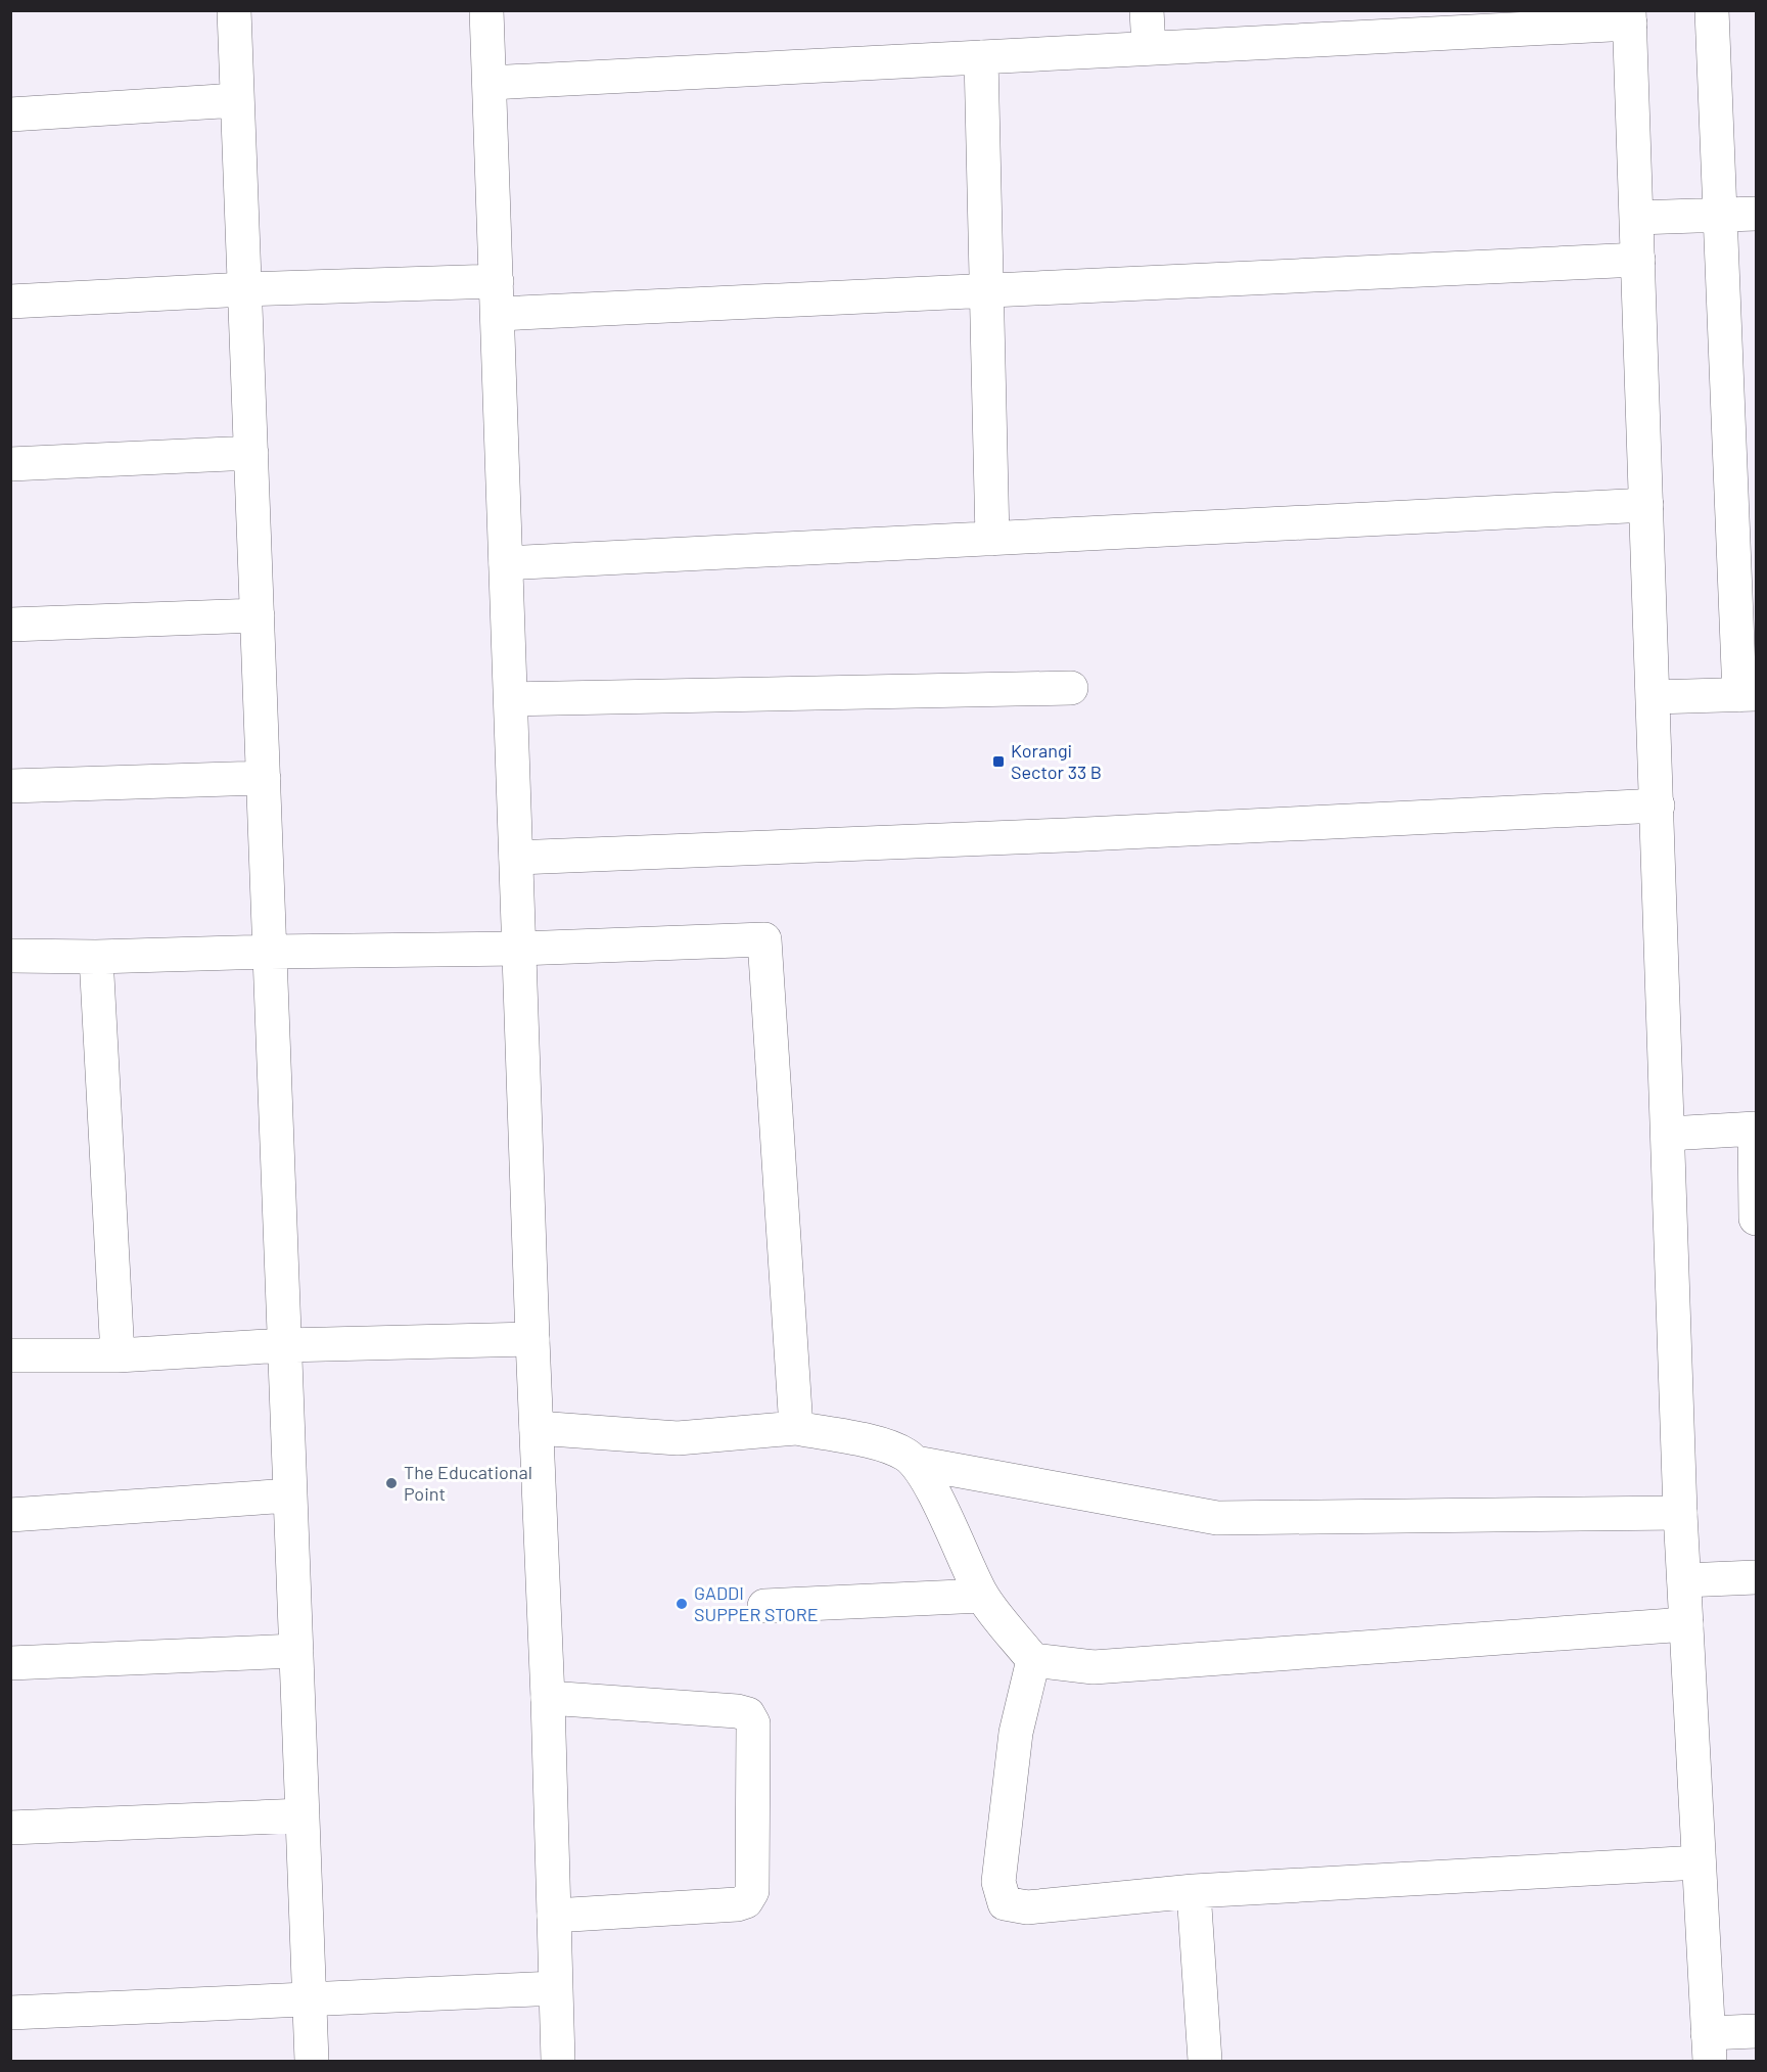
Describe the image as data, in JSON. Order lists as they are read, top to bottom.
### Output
{
  "places": {
    "transit": ["Korangi Sector 33 B"],
    "other": ["The Educational Point", "GADDI SUPPER STORE"]
  }
}
